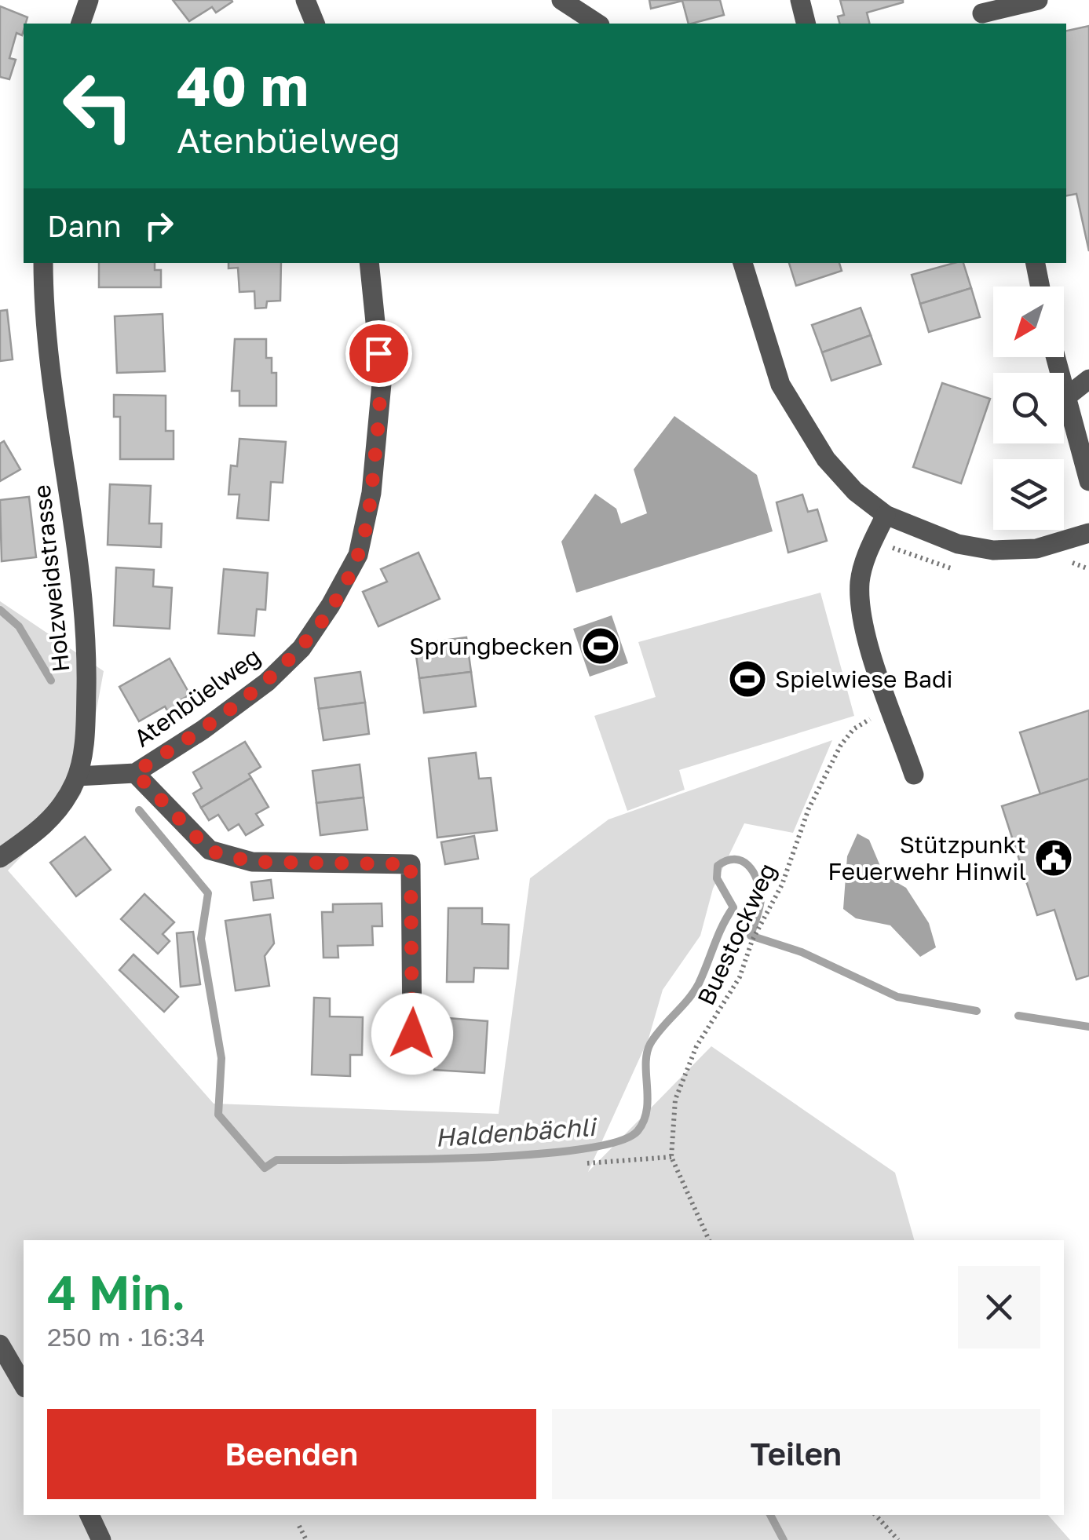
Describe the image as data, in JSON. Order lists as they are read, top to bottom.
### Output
{
  "streets": {
    "street": ["Holzweidstrasse", "Atenbüelweg"],
    "path": ["Buestockweg"]
  },
  "crossings": [
    ["Holzweidstrasse", "Atenbüelweg"]
  ],
  "water": ["Haldenbächli"],
  "places": {
    "sports": ["Sprungbecken", "Spielwiese Badi"],
    "public building": ["Stützpunkt Feuerwehr Hinwil"]
  },
  "north": "bottom left",
  "page": {
    "turn": ["40 m", "Atenbüelweg"],
    "then": "Dann",
    "heading": ["4 Min.", "250 m · 16:34"],
    "buttons": ["Beenden", "Teilen"]
  }
}
